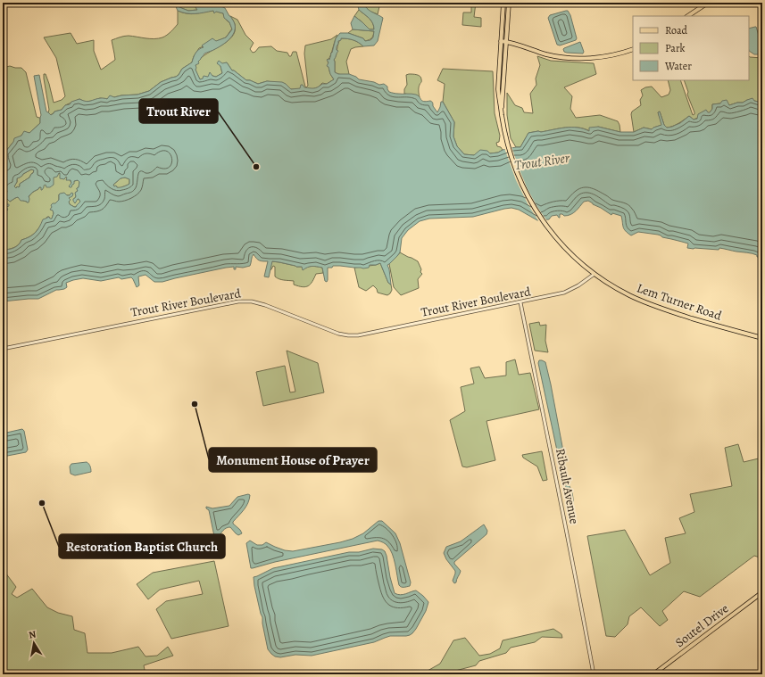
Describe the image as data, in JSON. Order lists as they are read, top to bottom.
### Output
{
  "streets": {
    "main road": ["Lem Turner Road", "Soutel Drive"],
    "street": ["Trout River Boulevard", "Ribault Avenue"]
  },
  "crossings": [
    ["Trout River Boulevard", "Lem Turner Road"],
    ["Trout River Boulevard", "Ribault Avenue"]
  ],
  "water": ["Trout River"],
  "places": ["Trout River", "Monument House of Prayer", "Restoration Baptist Church"],
  "legend": ["Road", "Park", "Water"],
  "north": "top"
}
